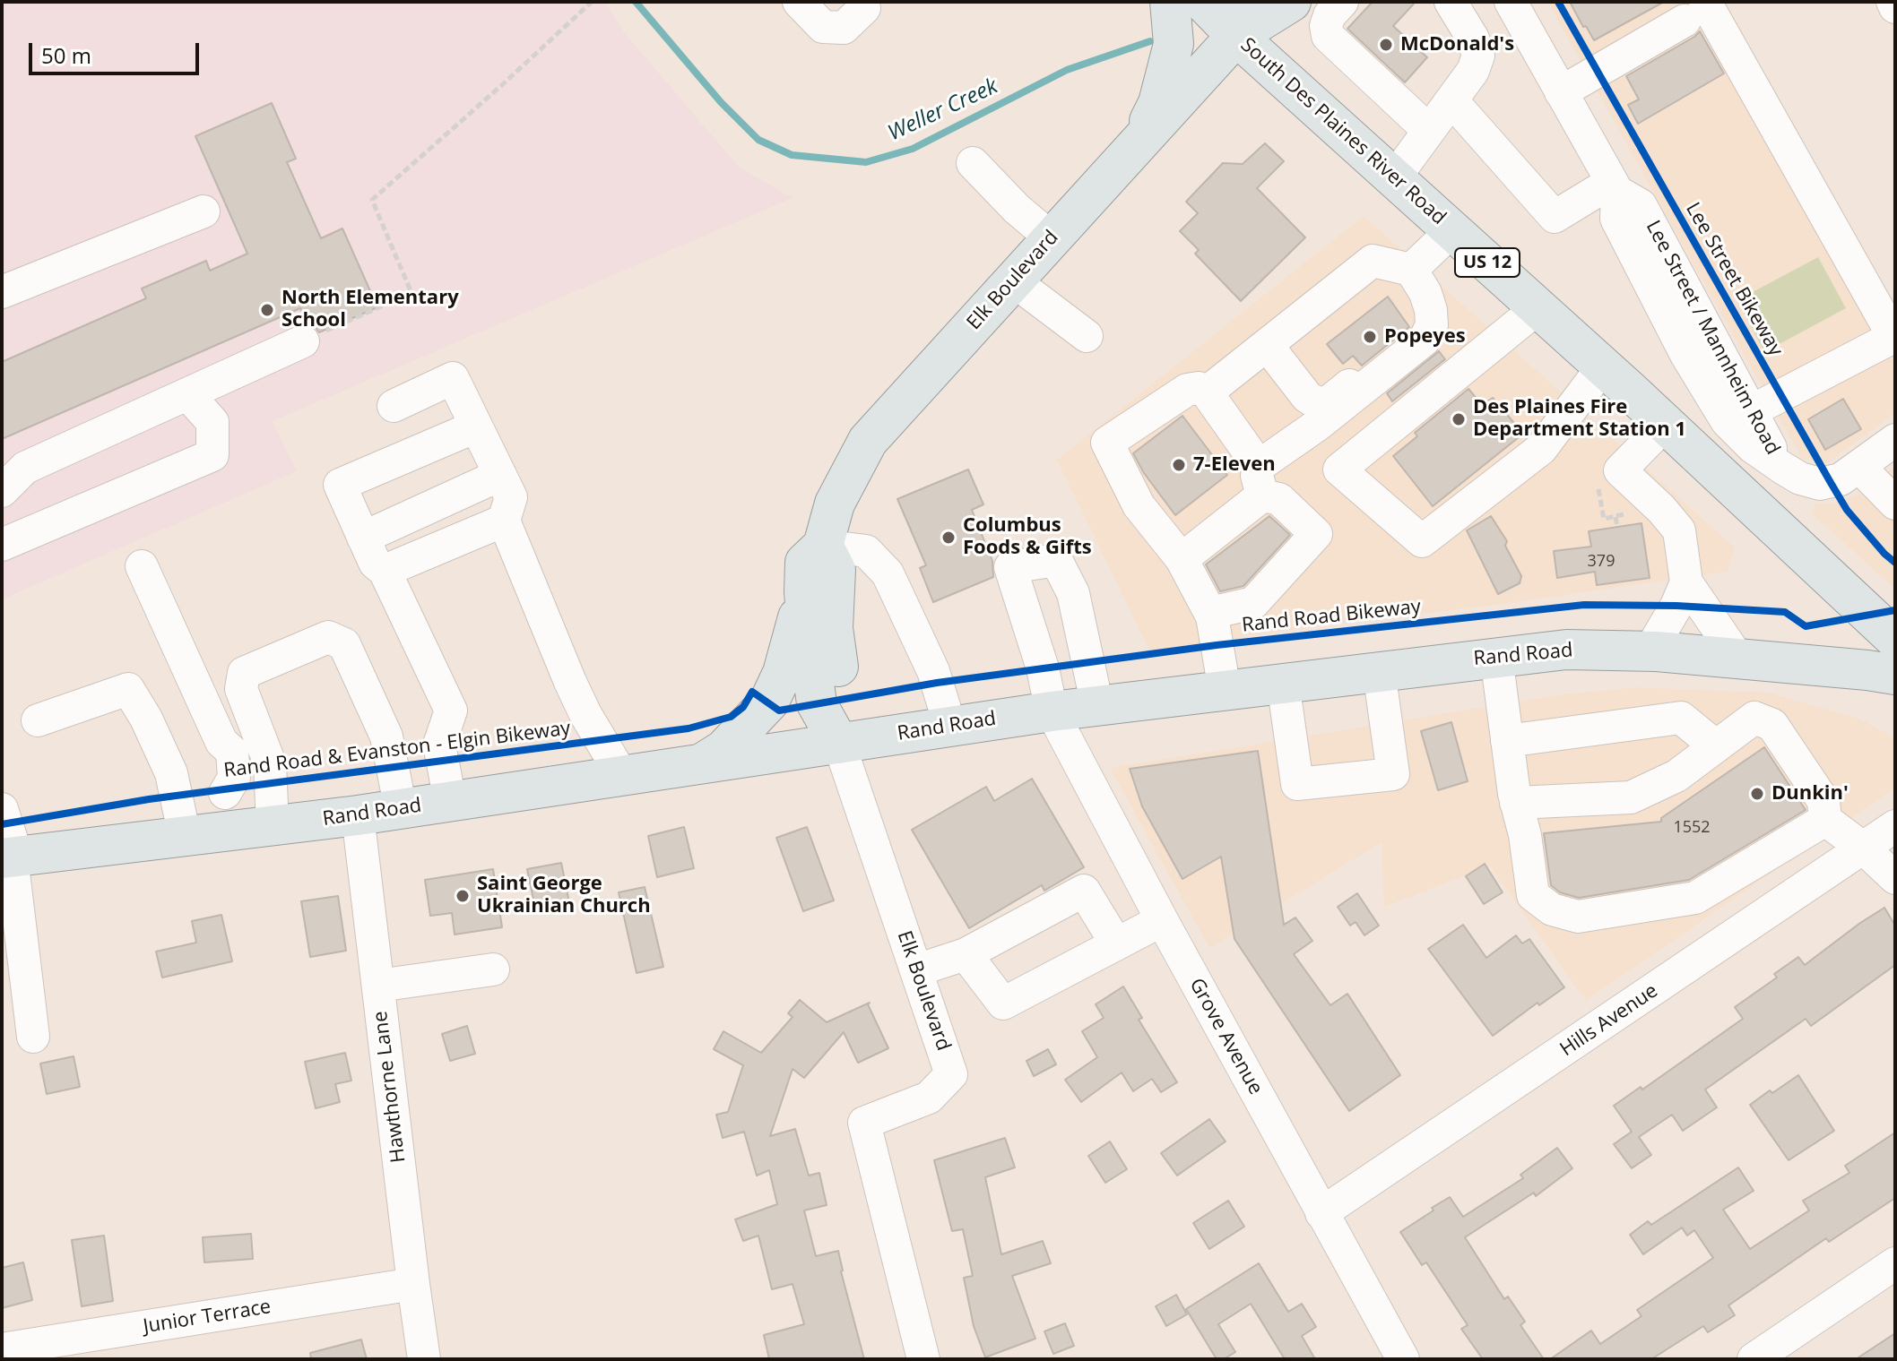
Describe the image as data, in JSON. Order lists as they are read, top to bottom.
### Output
{
  "streets": {
    "main road": [
      "South Des Plaines River Road",
      "US 12",
      "Elk Boulevard",
      "Rand Road"
    ],
    "street": [
      "Lee Street / Mannheim Road",
      "Hills Avenue",
      "Grove Avenue",
      "Hawthorne Lane",
      "Junior Terrace"
    ],
    "cycle path": ["Lee Street Bikeway", "Rand Road Bikeway"]
  },
  "crossings": [
    ["South Des Plaines River Road", "Elk Boulevard"],
    ["Elk Boulevard", "Rand Road"],
    ["Rand Road", "Grove Avenue"],
    ["Rand Road", "Hawthorne Lane"],
    ["Hills Avenue", "Grove Avenue"],
    ["Hawthorne Lane", "Junior Terrace"]
  ],
  "water": ["Weller Creek"],
  "places": [
    "McDonald's",
    "North Elementary School",
    "Popeyes",
    "Des Plaines Fire Department Station 1",
    "7-Eleven",
    "Columbus Foods & Gifts",
    "Dunkin'",
    "Saint George Ukrainian Church"
  ],
  "house_numbers": ["379", "1552"],
  "scale_bar": "50 m"
}
